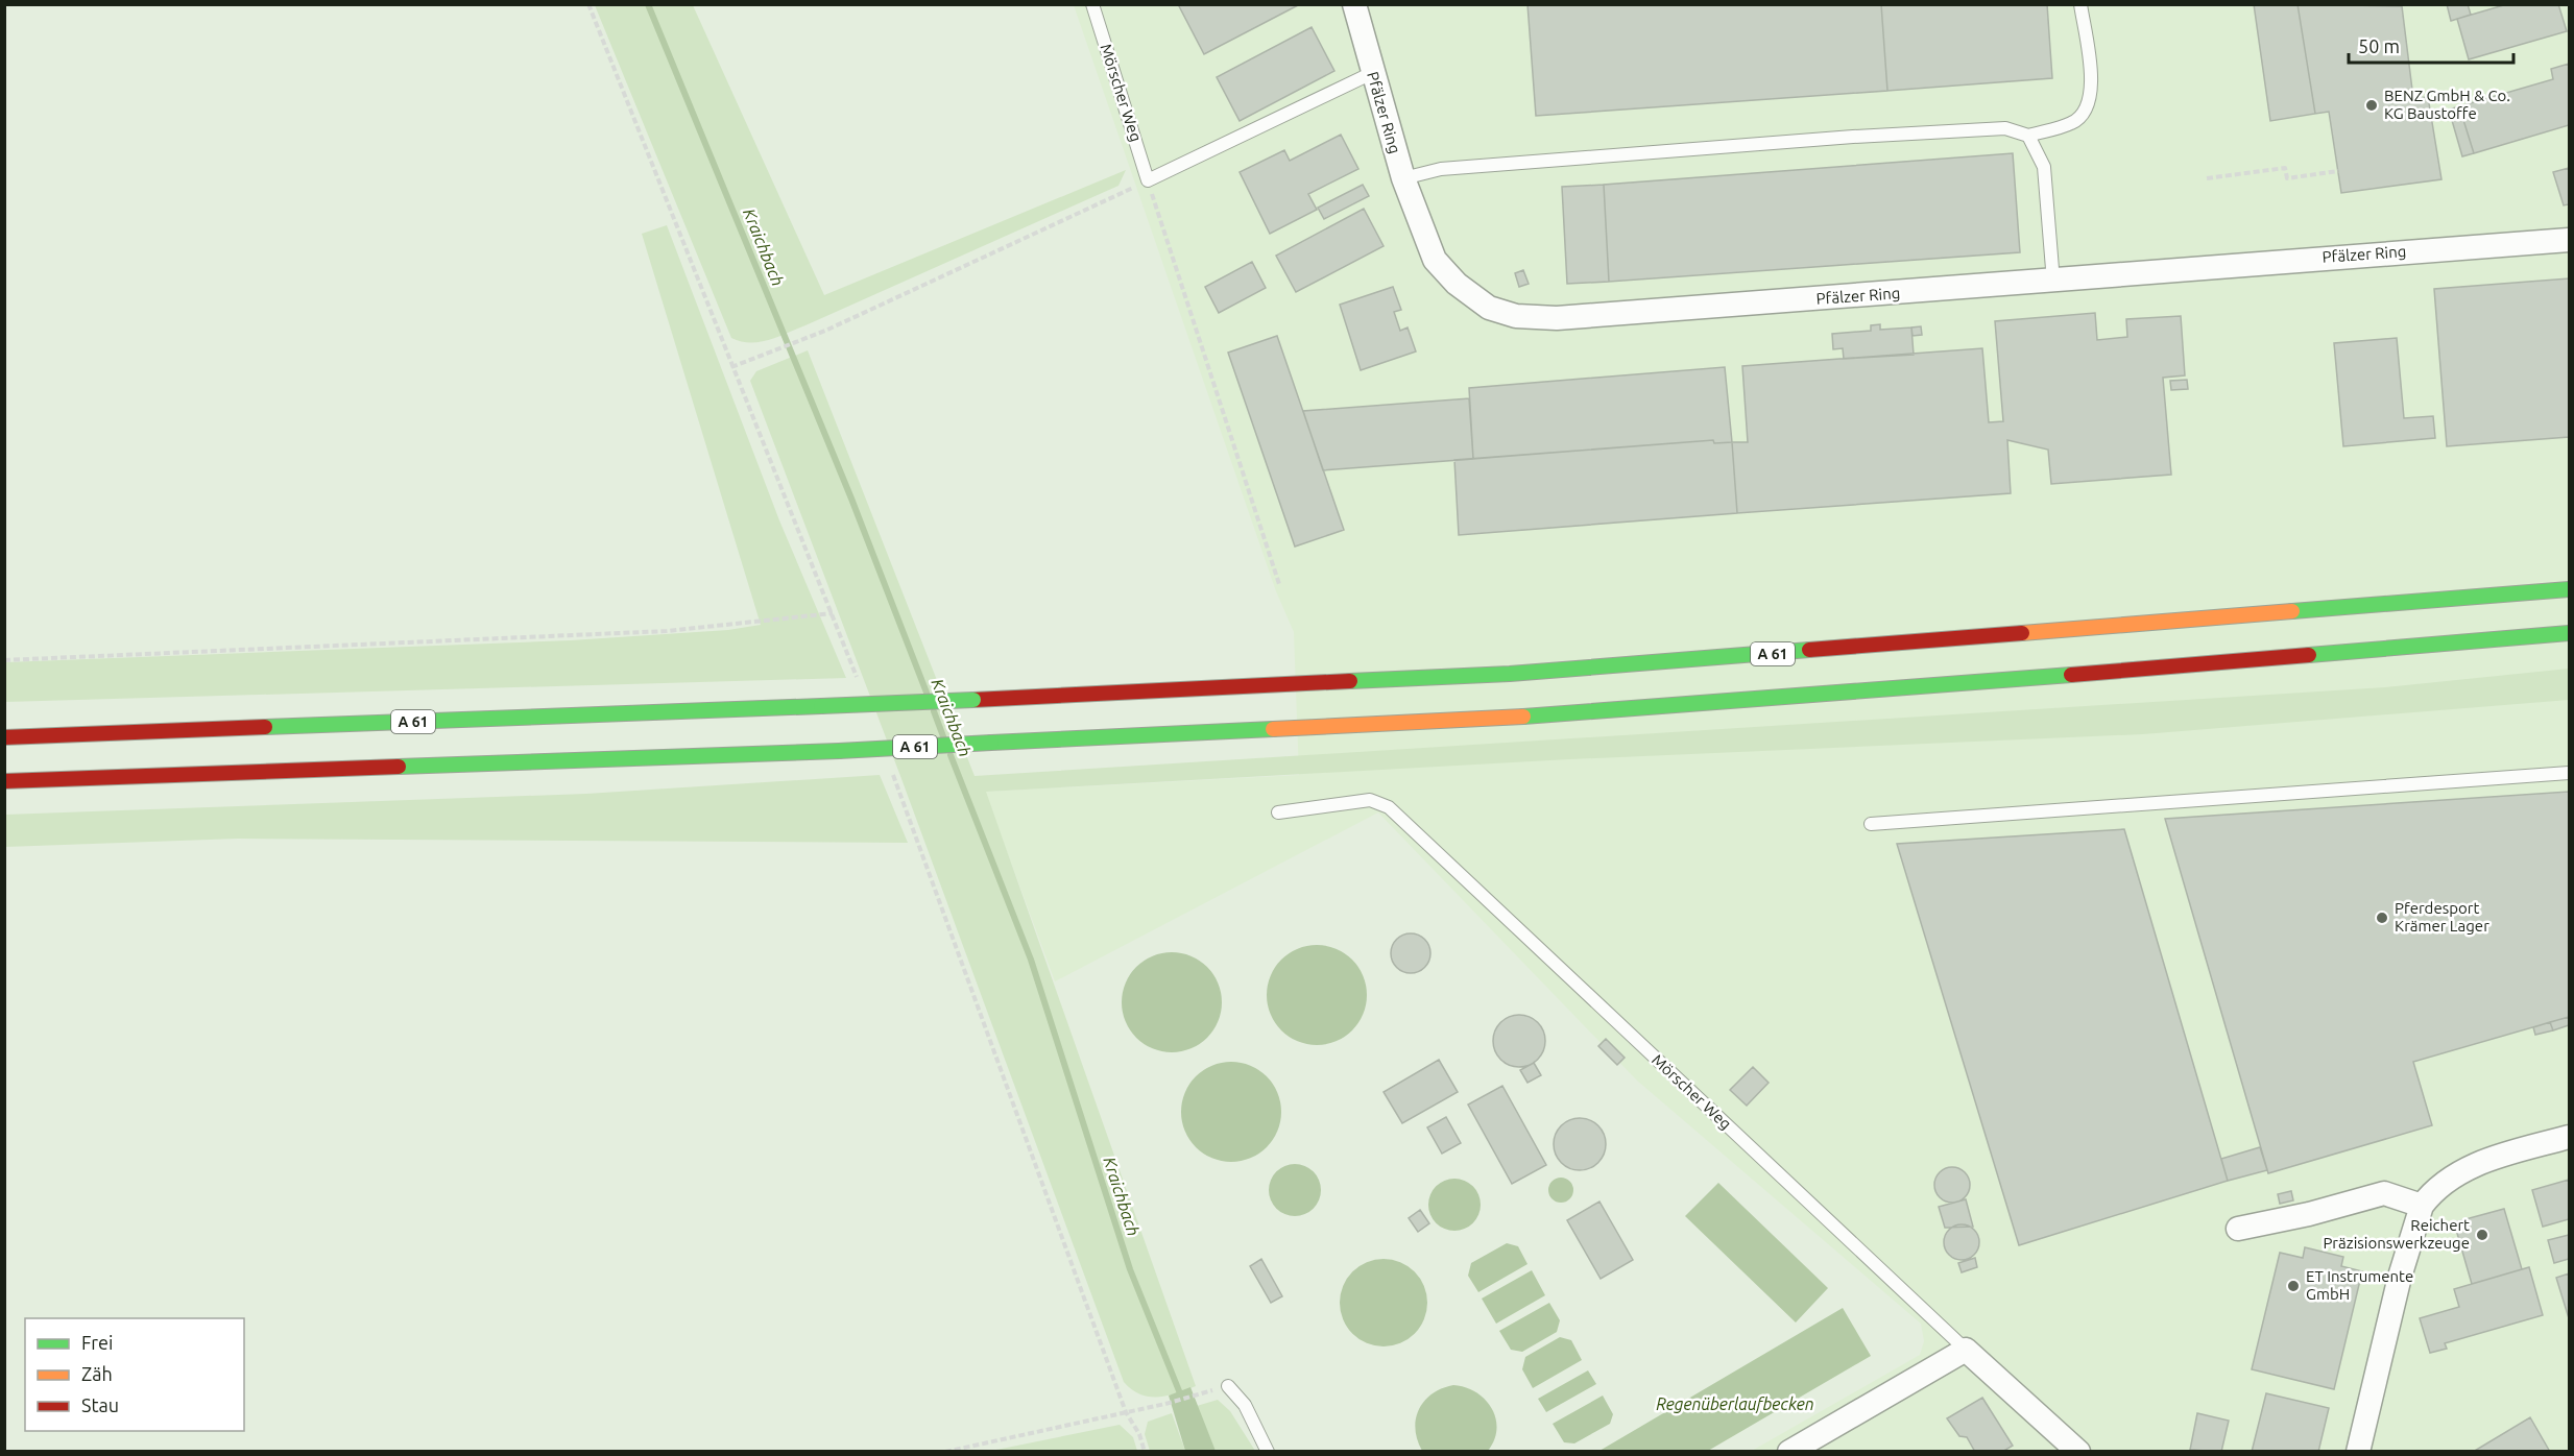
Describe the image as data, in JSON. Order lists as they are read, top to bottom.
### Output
{
  "streets": {
    "highway": ["A 61"],
    "street": ["Mörscher Weg", "Pfälzer Ring"]
  },
  "water": ["Kraichbach", "Regenüberlaufbecken"],
  "places": [
    "BENZ GmbH & Co. KG Baustoffe",
    "Pferdesport Krämer Lager",
    "Reichert Präzisionswerkzeuge",
    "ET Instrumente GmbH"
  ],
  "legend": ["Frei", "Zäh", "Stau"],
  "scale_bar": "50 m"
}
